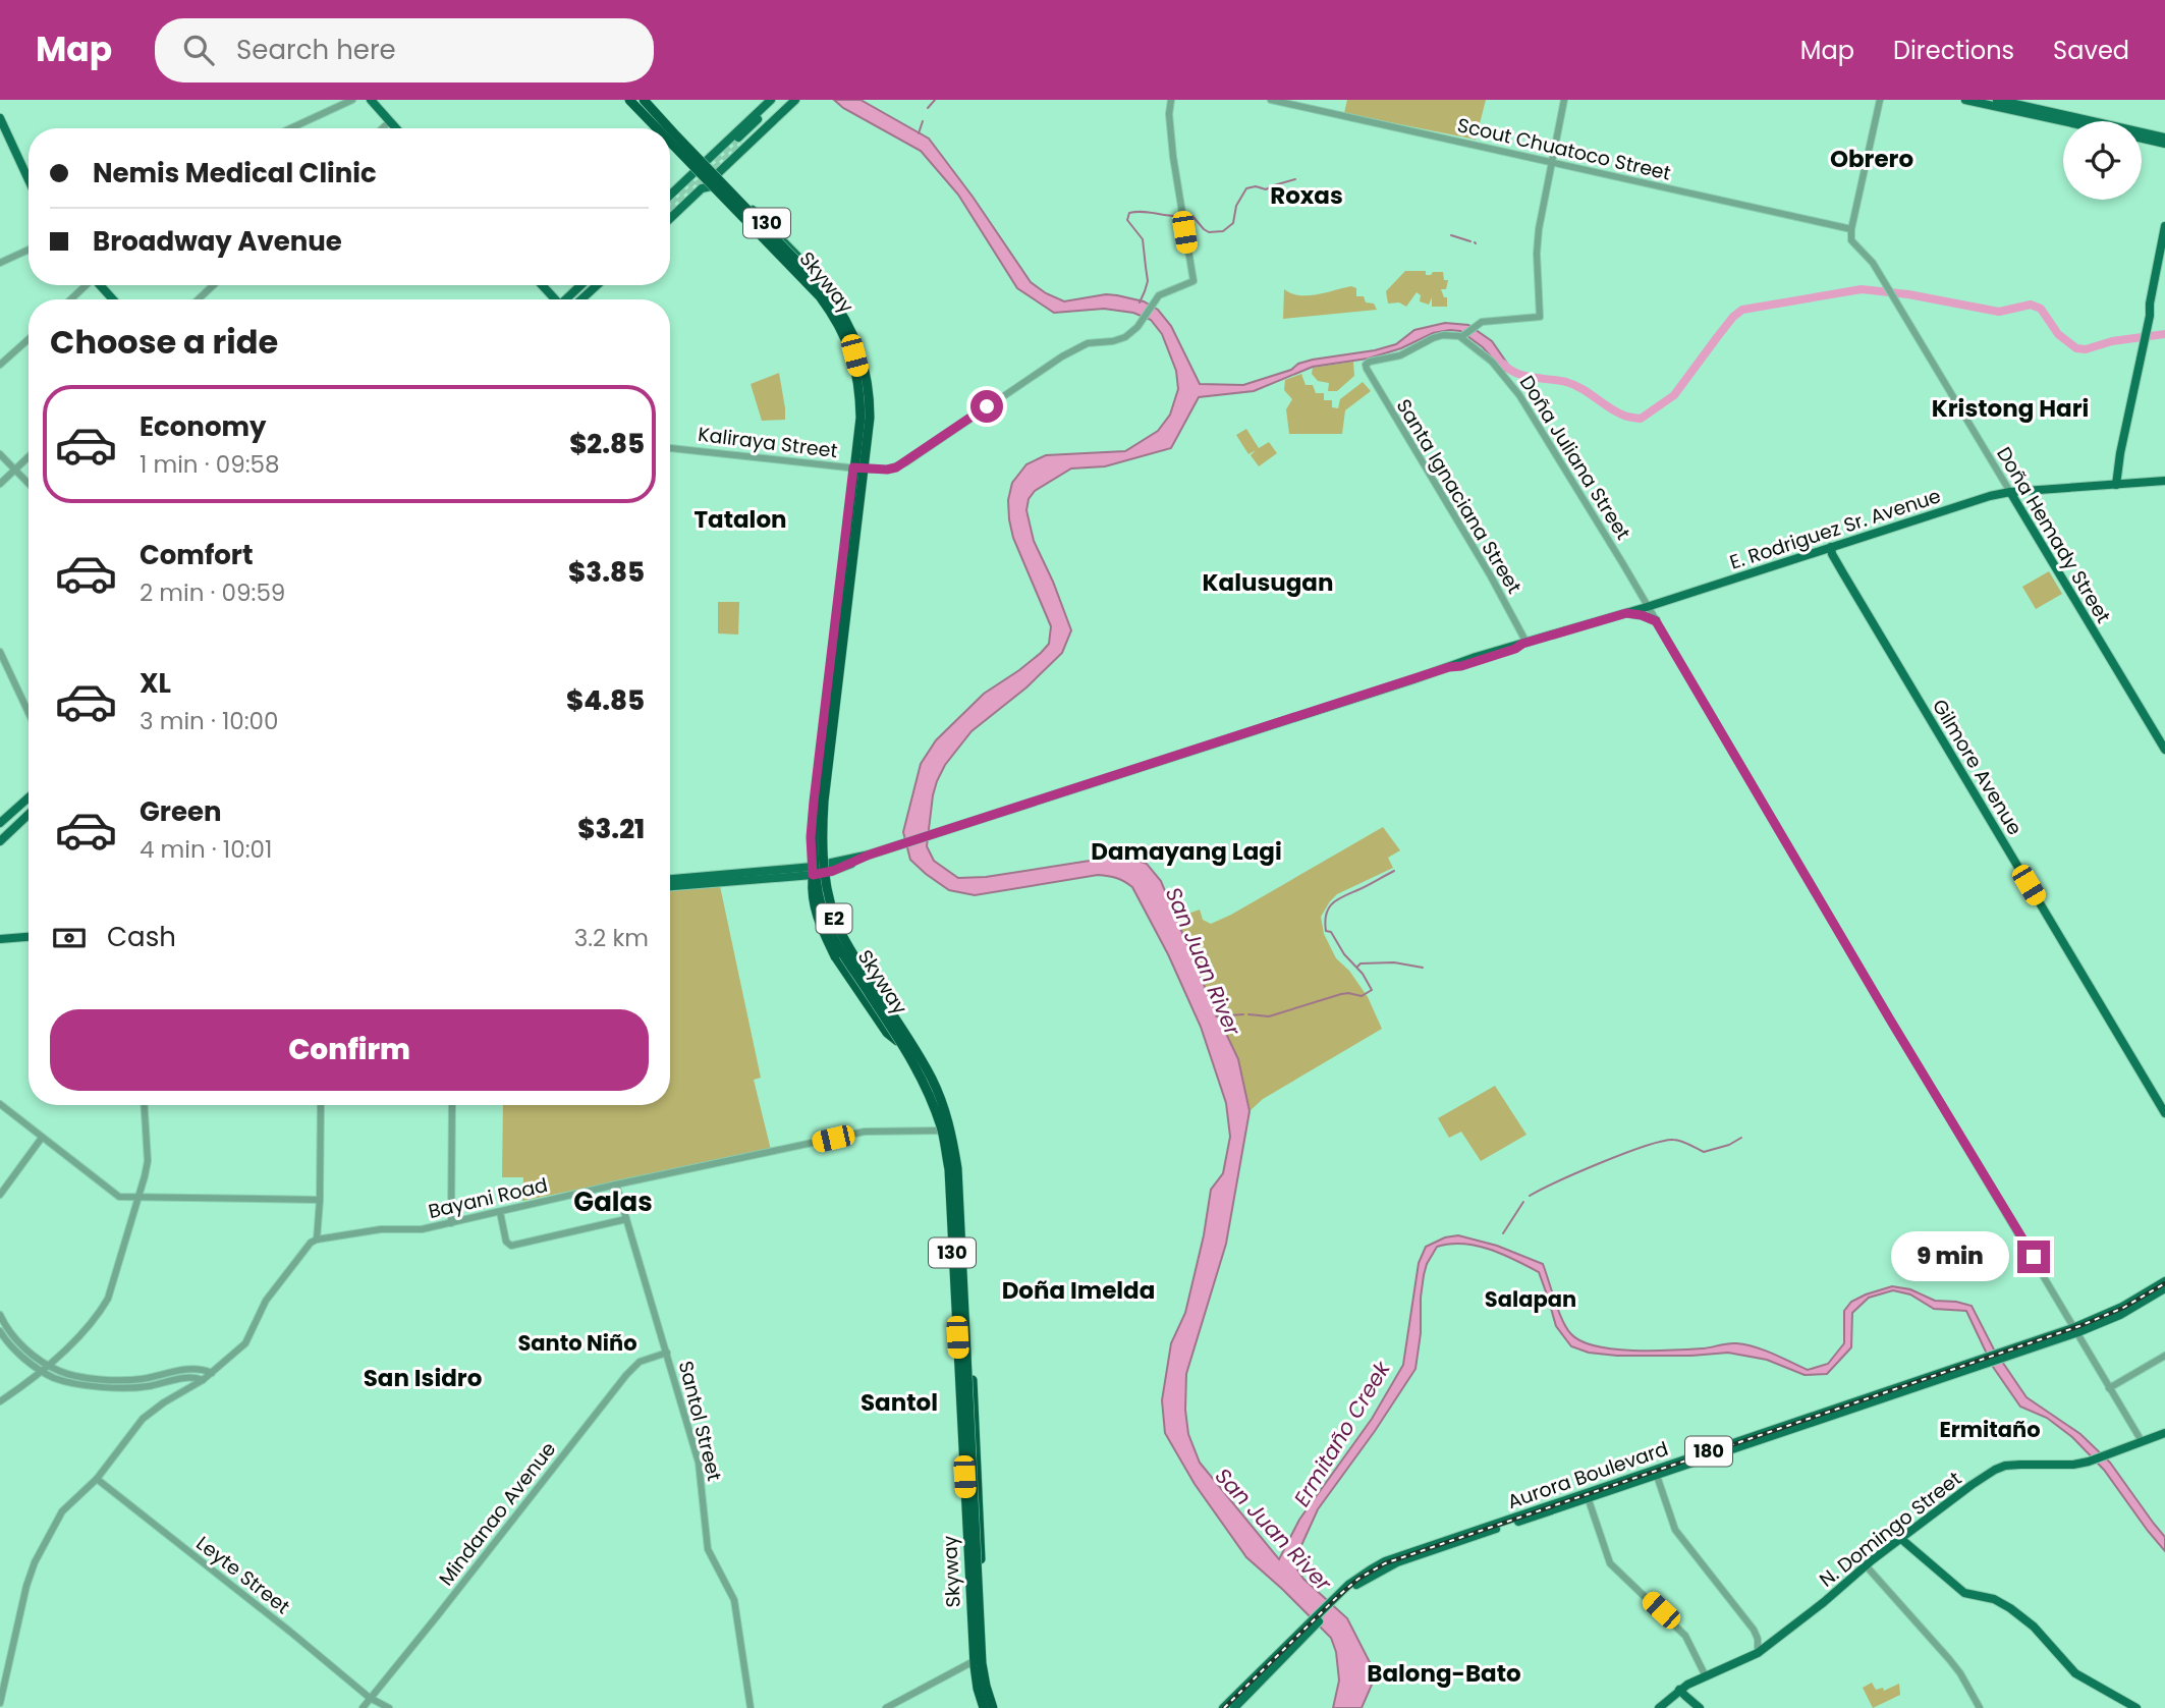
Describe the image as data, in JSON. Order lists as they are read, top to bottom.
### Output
{
  "streets": {
    "highway": ["Skyway", "E2"],
    "main road": [
      "130",
      "E. Rodriguez Sr. Avenue",
      "Doña Hemady Street",
      "Gilmore Avenue",
      "180",
      "Aurora Boulevard",
      "N. Domingo Street"
    ],
    "street": [
      "Scout Chuatoco Street",
      "Kaliraya Street",
      "Doña Juliana Street",
      "Santa Ignaciana Street",
      "Bayani Road",
      "Santol Street",
      "Mindanao Avenue",
      "Leyte Street"
    ]
  },
  "crossings": [
    ["Scout Chuatoco Street", "Doña Hemady Street"],
    ["130", "Skyway"],
    ["130", "Kaliraya Street"],
    ["130", "E. Rodriguez Sr. Avenue"],
    ["130", "Bayani Road"],
    ["Skyway", "E. Rodriguez Sr. Avenue"],
    ["Doña Juliana Street", "Santa Ignaciana Street"],
    ["Doña Juliana Street", "E. Rodriguez Sr. Avenue"],
    ["Doña Juliana Street", "Aurora Boulevard"],
    ["Doña Juliana Street", "N. Domingo Street"],
    ["Santa Ignaciana Street", "E. Rodriguez Sr. Avenue"],
    ["E. Rodriguez Sr. Avenue", "Doña Hemady Street"],
    ["E. Rodriguez Sr. Avenue", "Gilmore Avenue"],
    ["Bayani Road", "Santol Street"],
    ["Santol Street", "Mindanao Avenue"],
    ["Mindanao Avenue", "Leyte Street"]
  ],
  "districts": [
    "Obrero",
    "Roxas",
    "Kristong Hari",
    "Tatalon",
    "Kalusugan",
    "Damayang Lagi",
    "Galas",
    "Doña Imelda",
    "Salapan",
    "Santo Niño",
    "San Isidro",
    "Santol",
    "Ermitaño",
    "Balong-Bato"
  ],
  "water": ["San Juan River", "Ermitaño Creek"],
  "page": {
    "header": "Map",
    "search": "Search here",
    "nav": ["Map", "Directions", "Saved"],
    "banner": ["Nemis Medical Clinic", "Broadway Avenue"],
    "heading": "Choose a ride",
    "list": [
      {
        "name": "Economy",
        "note": "1 min · 09:58",
        "value": "$2.85"
      },
      {
        "name": "Comfort",
        "note": "2 min · 09:59",
        "value": "$3.85"
      },
      {
        "name": "XL",
        "note": "3 min · 10:00",
        "value": "$4.85"
      },
      {
        "name": "Green",
        "note": "4 min · 10:01",
        "value": "$3.21"
      }
    ],
    "pay": ["Cash", "3.2 km"],
    "buttons": "Confirm",
    "bubble": "9 min"
  }
}
